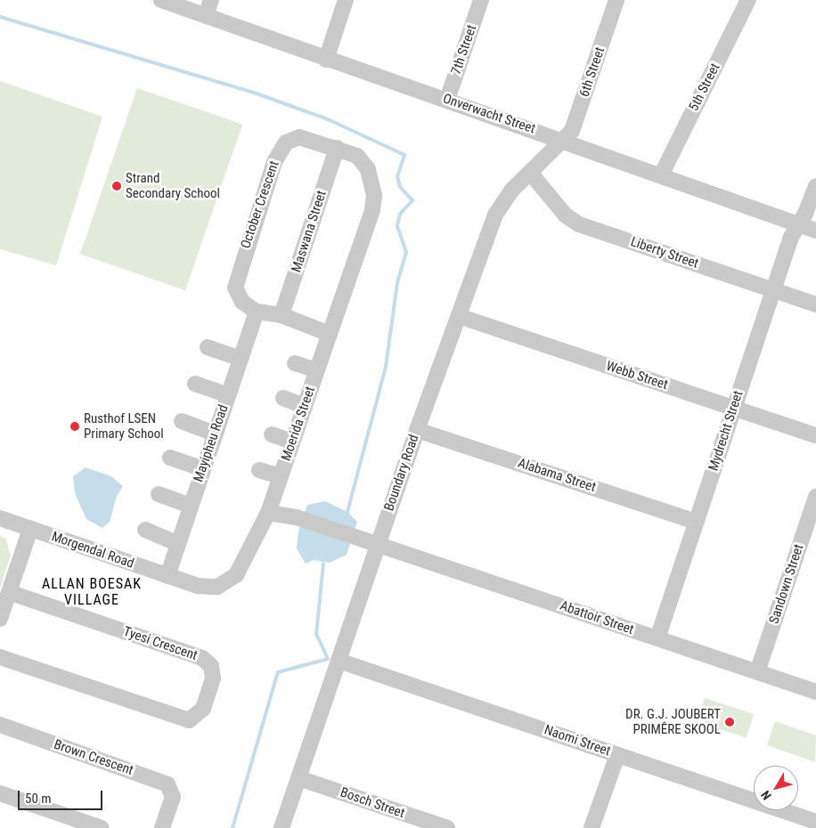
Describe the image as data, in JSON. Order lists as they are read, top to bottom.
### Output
{
  "streets": {
    "street": [
      "7th Street",
      "6th Street",
      "5th Street",
      "Onverwacht Street",
      "October Crescent",
      "Maswana Street",
      "Liberty Street",
      "Webb Street",
      "Moerida Street",
      "Mydrecht Street",
      "Mayipheu Road",
      "Boundary Road",
      "Alabama Street",
      "Morgendal Road",
      "Sandown Street",
      "Abattoir Street",
      "Tyesi Crescent",
      "Naomi Street",
      "Brown Crescent",
      "Bosch Street"
    ]
  },
  "crossings": [
    ["7th Street", "Onverwacht Street"],
    ["6th Street", "Onverwacht Street"],
    ["6th Street", "Boundary Road"],
    ["5th Street", "Onverwacht Street"],
    ["Onverwacht Street", "Mydrecht Street"],
    ["Onverwacht Street", "Boundary Road"],
    ["October Crescent", "Maswana Street"],
    ["October Crescent", "Moerida Street"],
    ["October Crescent", "Mayipheu Road"],
    ["Liberty Street", "Mydrecht Street"],
    ["Liberty Street", "Boundary Road"],
    ["Webb Street", "Mydrecht Street"],
    ["Webb Street", "Boundary Road"],
    ["Moerida Street", "Morgendal Road"],
    ["Mydrecht Street", "Alabama Street"],
    ["Mydrecht Street", "Abattoir Street"],
    ["Mayipheu Road", "Morgendal Road"],
    ["Boundary Road", "Alabama Street"],
    ["Boundary Road", "Abattoir Street"],
    ["Boundary Road", "Naomi Street"],
    ["Boundary Road", "Bosch Street"],
    ["Sandown Street", "Abattoir Street"]
  ],
  "districts": ["ALLAN BOESAK VILLAGE"],
  "places": ["Strand Secondary School", "Rusthof LSEN Primary School", "DR. G.J. JOUBERT PRIMÊRE SKOOL"],
  "scale_bar": "50 m",
  "north": "bottom left"
}
